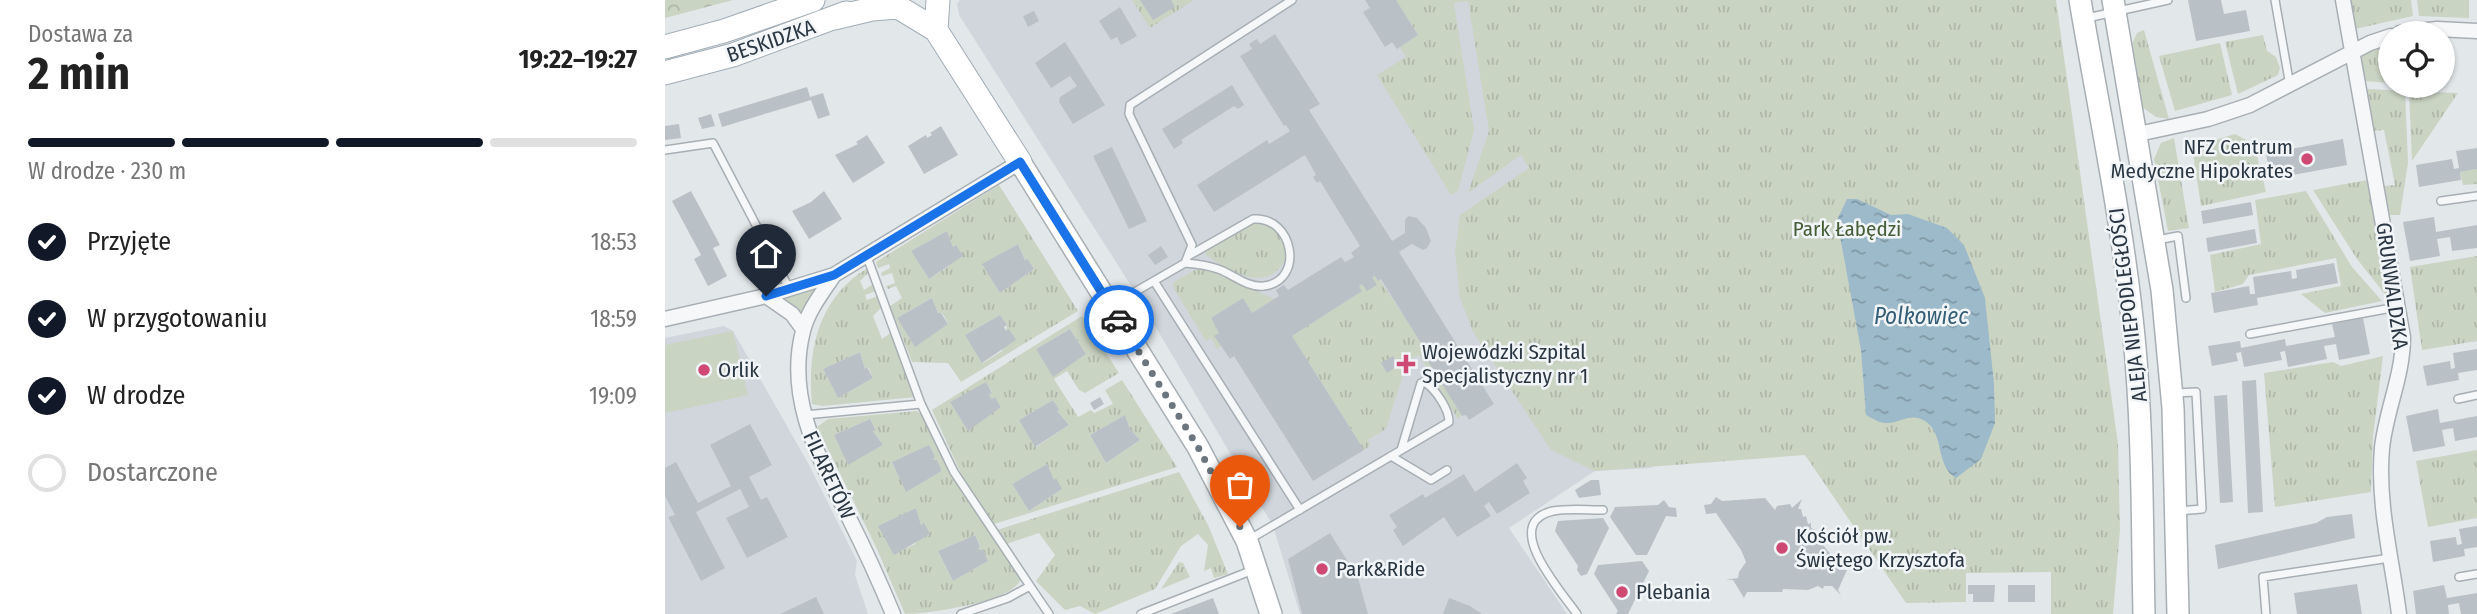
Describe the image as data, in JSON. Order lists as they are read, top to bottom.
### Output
{
  "streets": {
    "main road": ["BESKIDZKA"],
    "street": ["GRUNWALDZKA", "ALEJA NIEPODLEGŁOŚCI", "FILARETÓW"]
  },
  "water": ["Polkowiec"],
  "parks": ["Park Łabędzi"],
  "places": {
    "other": [
      "NFZ Centrum Medyczne Hipokrates",
      "Orlik",
      "Kościół pw. Świętego Krzysztofa",
      "Park&Ride",
      "Plebania"
    ],
    "health": ["Wojewódzki Szpital Specjalistyczny nr 1"]
  },
  "page": {
    "heading": ["2 min", "Dostawa za", "19:22–19:27"],
    "bar": "W drodze · 230 m",
    "list": [
      ["Przyjęte", "18:53"],
      ["W przygotowaniu", "18:59"],
      ["W drodze", "19:09"],
      "Dostarczone"
    ]
  }
}
